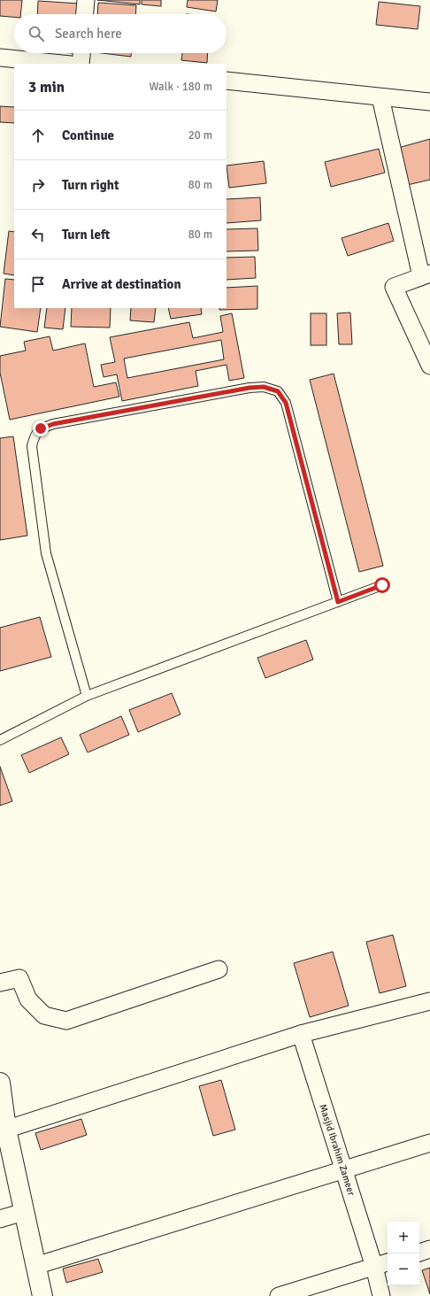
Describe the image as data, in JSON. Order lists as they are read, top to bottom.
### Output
{
  "streets": {
    "street": ["Masjid Ibrahim Zameer"]
  },
  "page": {
    "search": "Search here",
    "heading": ["3 min", "Walk · 180 m"],
    "list": [
      ["Continue", "20 m"],
      ["Turn right", "80 m"],
      ["Turn left", "80 m"],
      "Arrive at destination"
    ],
    "map_buttons": ["+", "−"]
  }
}
